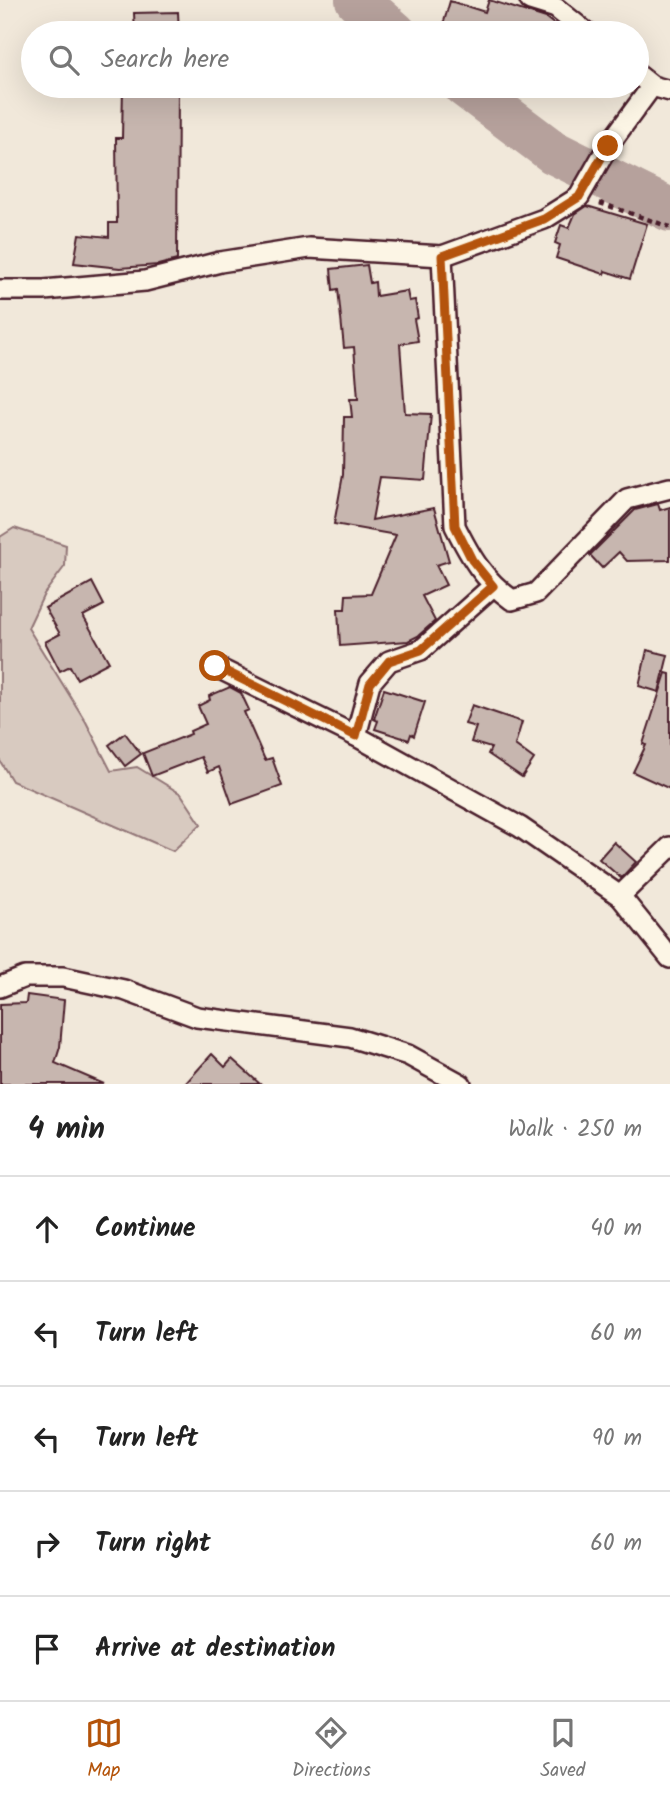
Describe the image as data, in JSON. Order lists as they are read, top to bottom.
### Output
{
  "page": {
    "search": "Search here",
    "heading": ["4 min", "Walk · 250 m"],
    "list": [
      ["Continue", "40 m"],
      ["Turn left", "60 m"],
      ["Turn left", "90 m"],
      ["Turn right", "60 m"],
      "Arrive at destination"
    ],
    "nav": ["Map", "Directions", "Saved"]
  }
}
